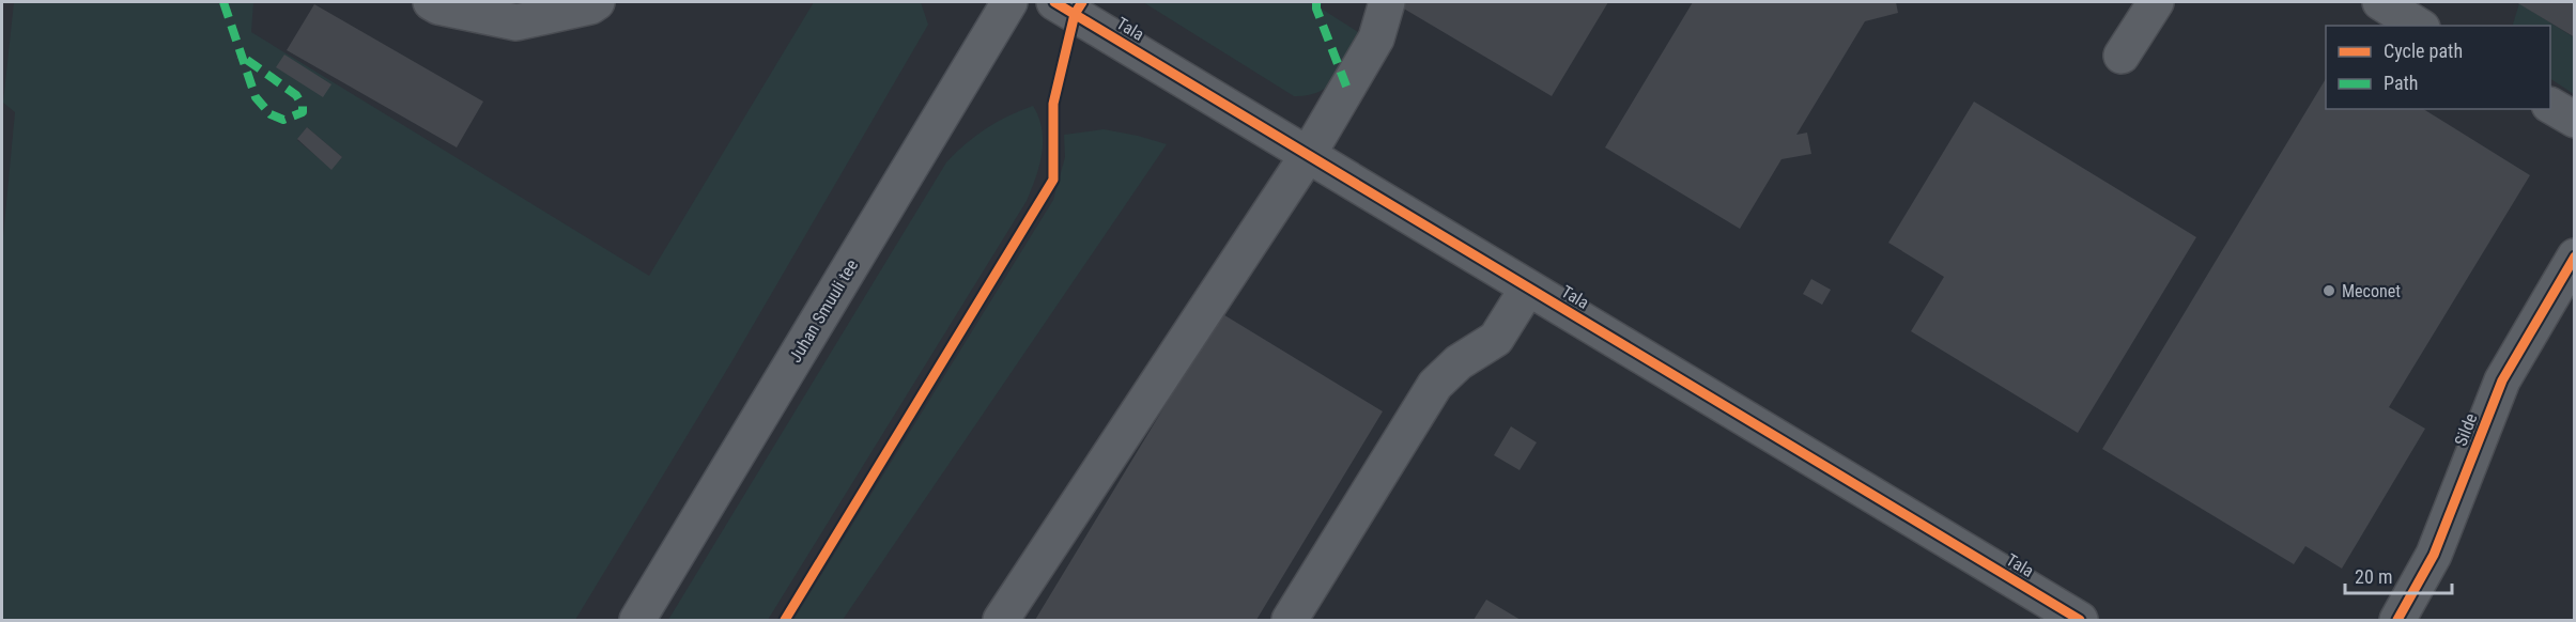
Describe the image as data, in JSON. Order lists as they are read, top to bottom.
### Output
{
  "streets": {
    "main road": ["Juhan Smuuli tee"],
    "street": ["Tala", "Silde"]
  },
  "places": ["Meconet"],
  "legend": ["Cycle path", "Path"],
  "scale_bar": "20 m"
}
